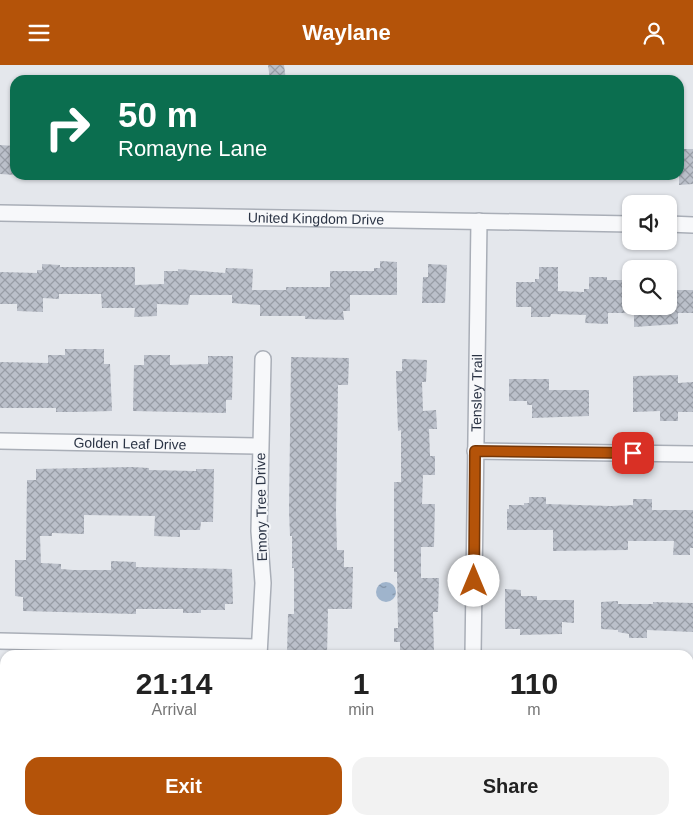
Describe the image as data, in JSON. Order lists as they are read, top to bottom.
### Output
{
  "streets": {
    "street": [
      "United Kingdom Drive",
      "Tensley Trail",
      "Golden Leaf Drive",
      "Emory Tree Drive"
    ]
  },
  "crossings": [
    ["United Kingdom Drive", "Tensley Trail"],
    ["Golden Leaf Drive", "Emory Tree Drive"]
  ],
  "page": {
    "header": "Waylane",
    "turn": ["50 m", "Romayne Lane"],
    "eta": [
      "21:14",
      "Arrival",
      "1",
      "min",
      "110",
      "m"
    ],
    "buttons": ["Exit", "Share"]
  }
}
